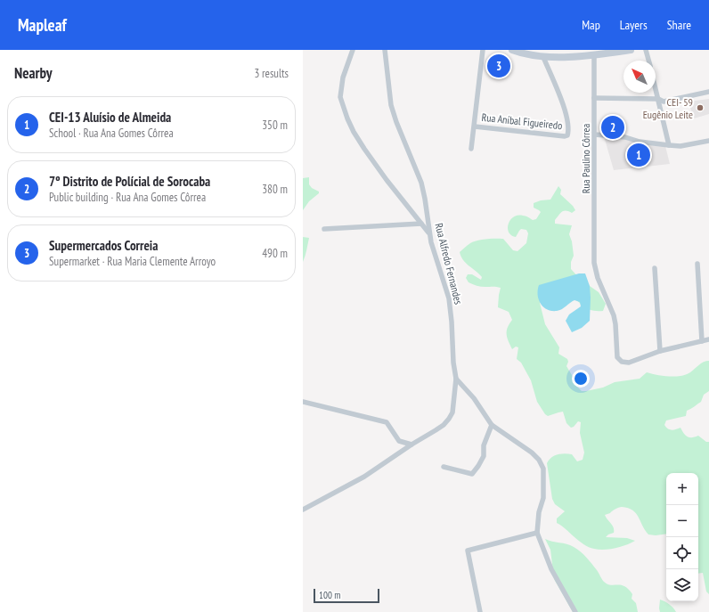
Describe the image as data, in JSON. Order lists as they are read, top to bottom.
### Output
{
  "streets": {
    "street": ["Rua Aníbal Figueiredo", "Rua Paulino Côrrea", "Rua Alfredo Fernandes"]
  },
  "places": ["CEI- 59 Eugênio Leite"],
  "scale_bar": "100 m",
  "north": "top left",
  "page": {
    "header": "Mapleaf",
    "nav": ["Map", "Layers", "Share"],
    "heading": ["Nearby", "3 results"],
    "pins": ["3", "2", "1"],
    "list": [
      {
        "mark": "1",
        "name": "CEI-13 Aluísio de Almeida",
        "note": "School · Rua Ana Gomes Côrrea",
        "value": "350 m"
      },
      {
        "mark": "2",
        "name": "7º Distrito de Polícial de Sorocaba",
        "note": "Public building · Rua Ana Gomes Côrrea",
        "value": "380 m"
      },
      {
        "mark": "3",
        "name": "Supermercados Correia",
        "note": "Supermarket · Rua Maria Clemente Arroyo",
        "value": "490 m"
      }
    ],
    "map_buttons": ["+", "−"],
    "scale": "100 m"
  }
}
